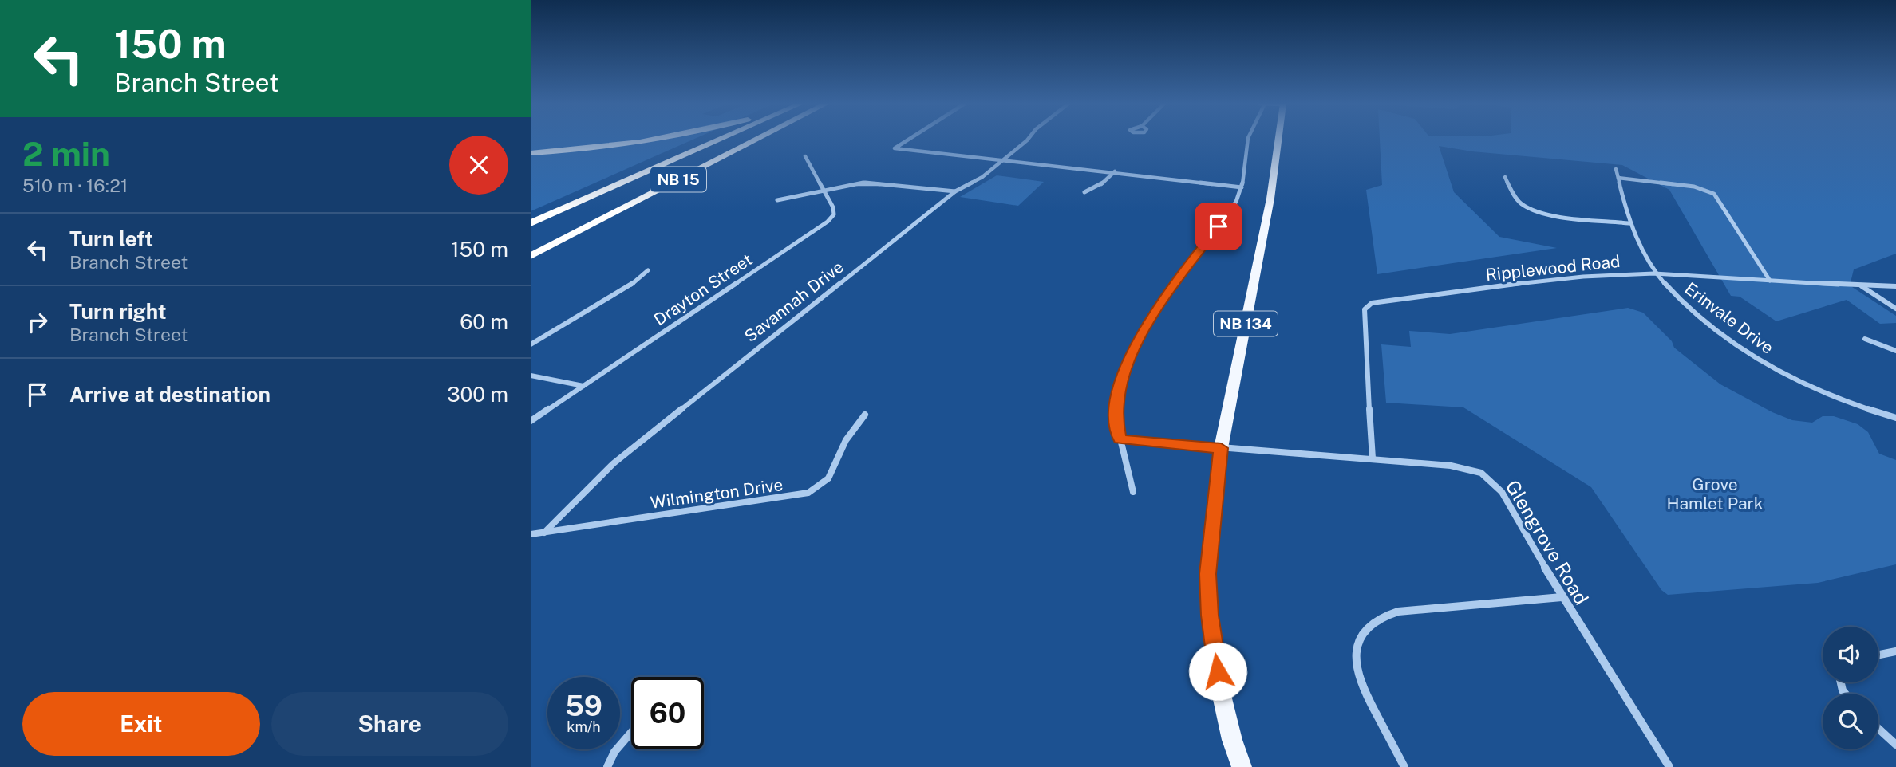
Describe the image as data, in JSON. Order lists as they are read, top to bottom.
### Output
{
  "streets": {
    "highway": ["NB 15"],
    "main road": ["NB 134"],
    "street": [
      "Ripplewood Road",
      "Drayton Street",
      "Savannah Drive",
      "Erinvale Drive",
      "Wilmington Drive",
      "Glengrove Road"
    ]
  },
  "crossings": [
    ["Ripplewood Road", "Erinvale Drive"],
    ["Ripplewood Road", "Glengrove Road"],
    ["Savannah Drive", "Wilmington Drive"],
    ["NB 134", "Glengrove Road"]
  ],
  "parks": ["Grove Hamlet Park"],
  "page": {
    "turn": ["150 m", "Branch Street"],
    "heading": ["2 min", "510 m · 16:21"],
    "list": [
      {
        "name": "Turn left",
        "note": "Branch Street",
        "value": "150 m"
      },
      {
        "name": "Turn right",
        "note": "Branch Street",
        "value": "60 m"
      },
      {
        "name": "Arrive at destination",
        "value": "300 m"
      }
    ],
    "speed": "59 km/h",
    "limit": "60",
    "buttons": ["Exit", "Share"]
  }
}
